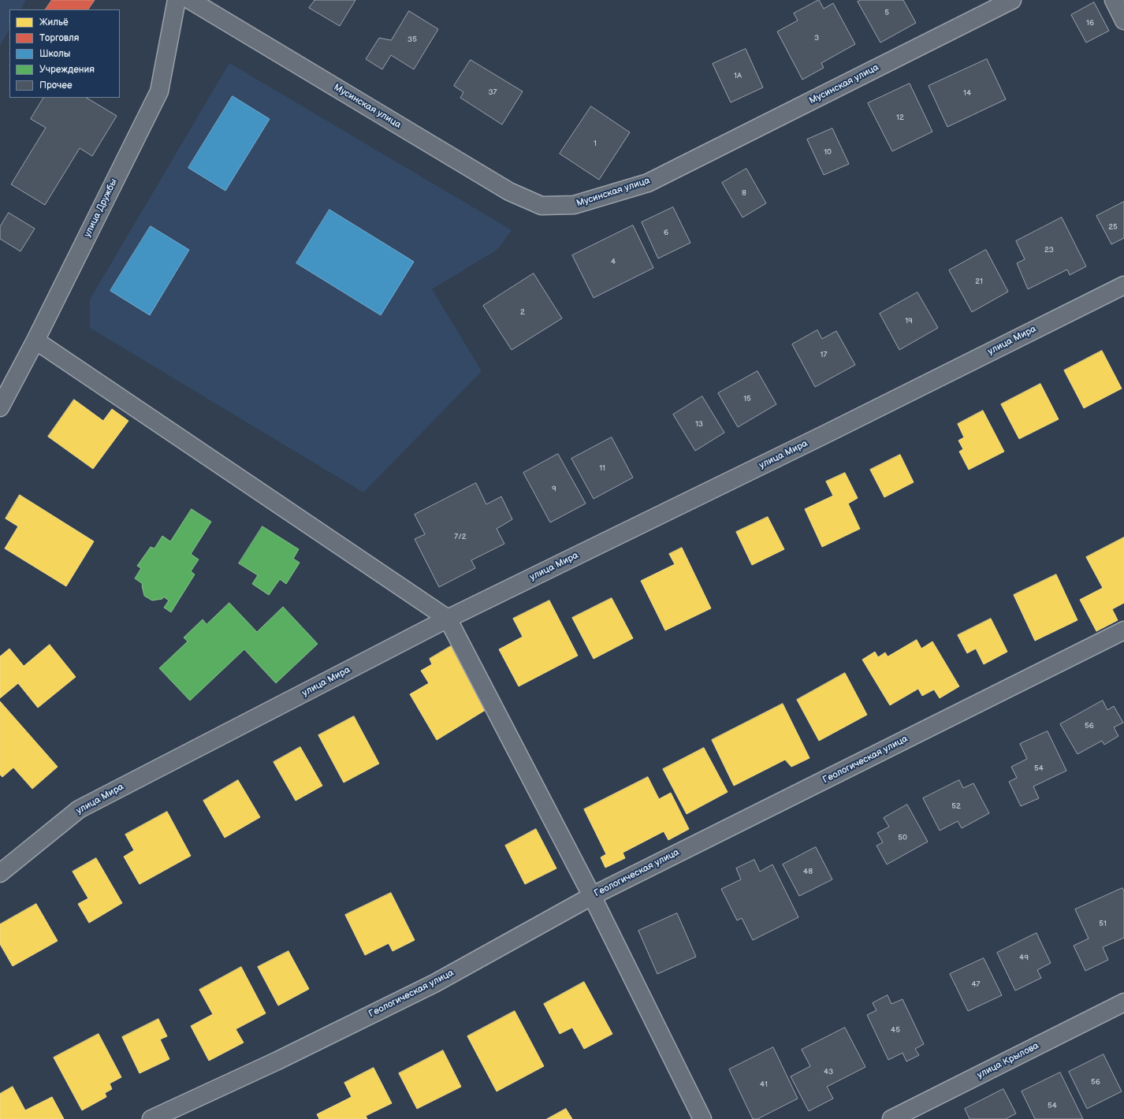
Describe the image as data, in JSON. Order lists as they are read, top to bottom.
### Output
{
  "streets": {
    "street": [
      "Мусинская улица",
      "улица Дружбы",
      "улица Мира",
      "Геологическая улица",
      "улица Крылова"
    ]
  },
  "house_numbers": [
    "5",
    "16",
    "3",
    "35",
    "1А",
    "37",
    "14",
    "12",
    "1",
    "10",
    "8",
    "25",
    "6",
    "23",
    "4",
    "21",
    "2",
    "19",
    "17",
    "15",
    "13",
    "11",
    "9",
    "7/2",
    "56",
    "54",
    "52",
    "50",
    "48",
    "51",
    "49",
    "47",
    "45",
    "43",
    "56",
    "41",
    "54"
  ],
  "legend": [
    "Жильё",
    "Торговля",
    "Школы",
    "Учреждения",
    "Прочее"
  ]
}
